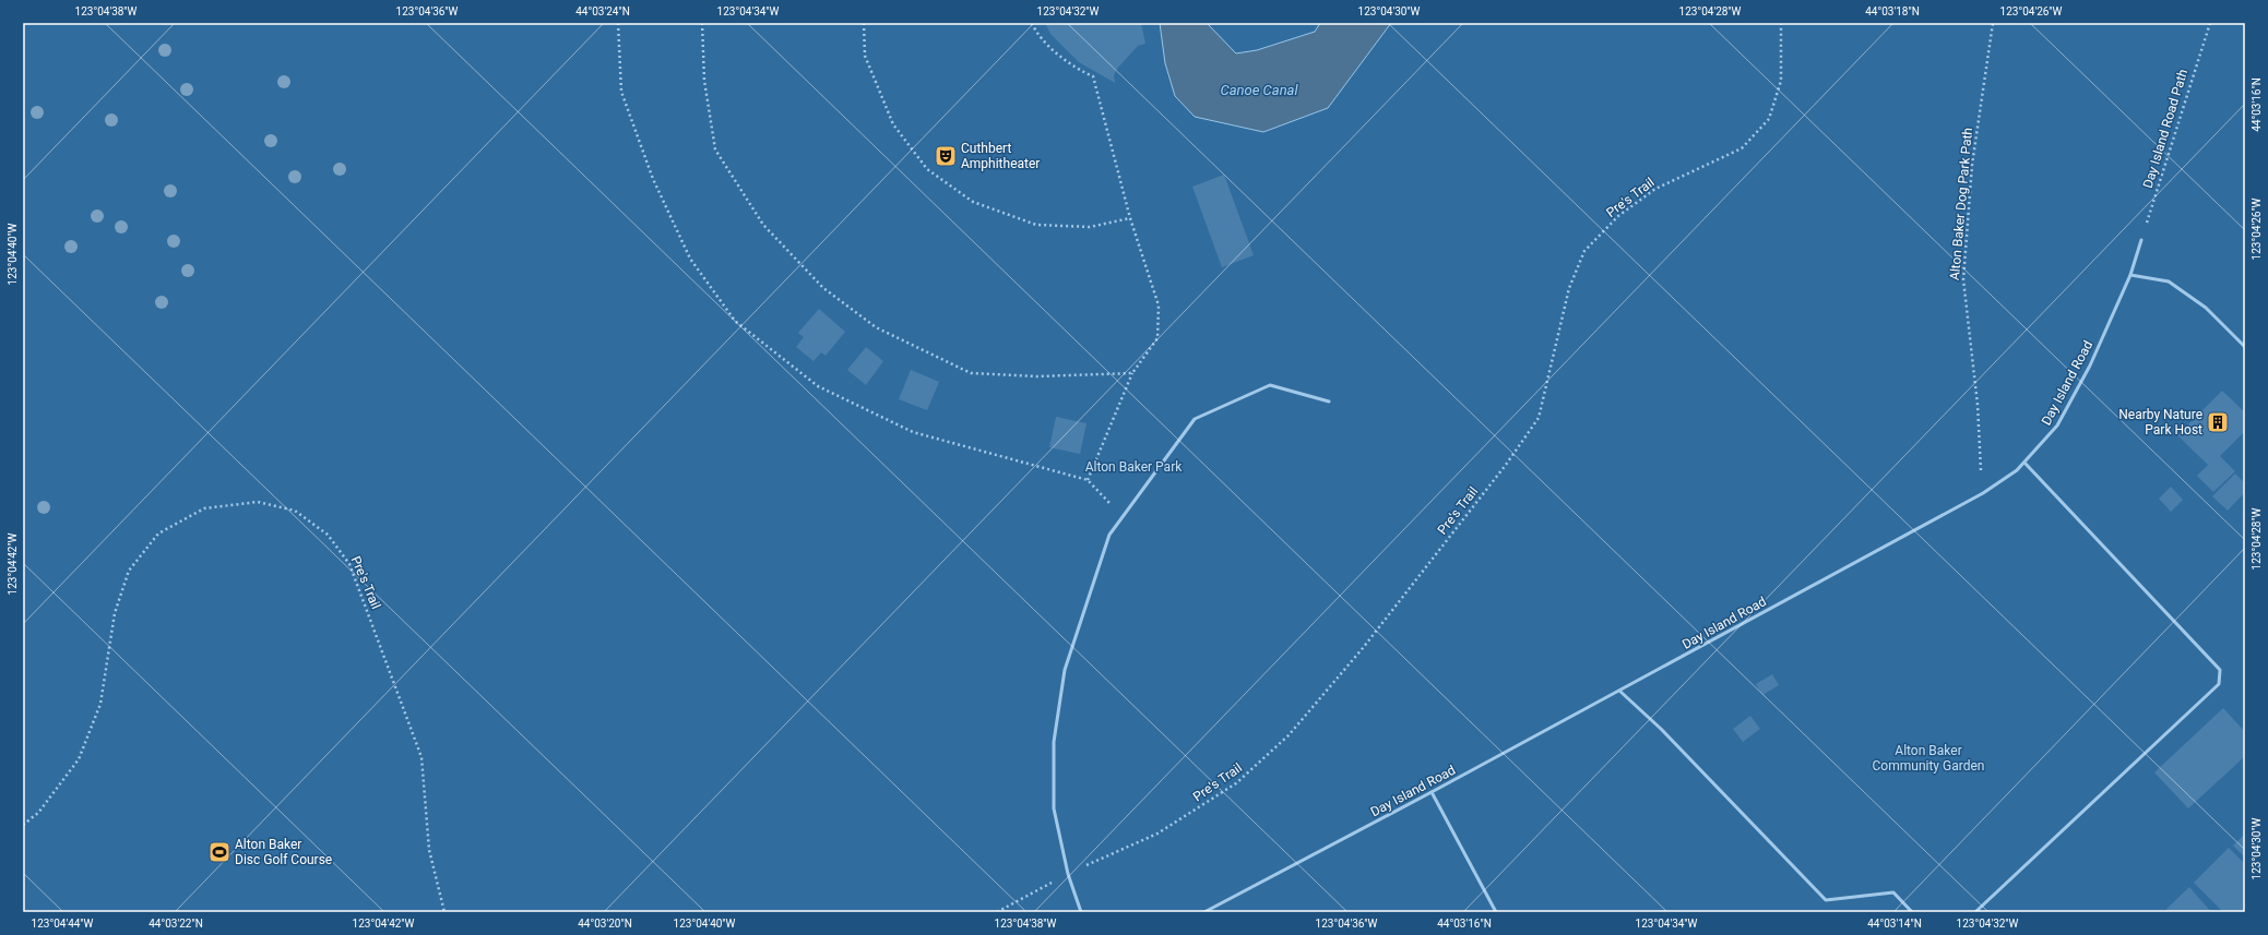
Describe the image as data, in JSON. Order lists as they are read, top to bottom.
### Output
{
  "streets": {
    "lane": ["Day Island Road"],
    "path": ["Day Island Road Path", "Pre's Trail", "Alton Baker Dog Park Path"]
  },
  "crossings": [
    ["Day Island Road Path", "Day Island Road"],
    ["Alton Baker Dog Park Path", "Day Island Road"]
  ],
  "water": ["Canoe Canal"],
  "parks": ["Alton Baker Park", "Alton Baker Community Garden"],
  "places": {
    "theatre": ["Cuthbert Amphitheater"],
    "building": ["Nearby Nature Park Host"],
    "sports": ["Alton Baker Disc Golf Course"]
  },
  "coordinates": [
    "123°04'38\"W",
    "123°04'36\"W",
    "44°03'24\"N",
    "123°04'34\"W",
    "123°04'32\"W",
    "123°04'30\"W",
    "123°04'28\"W",
    "44°03'18\"N",
    "123°04'26\"W",
    "44°03'16\"N",
    "123°04'40\"W",
    "123°04'42\"W",
    "123°04'44\"W",
    "44°03'22\"N",
    "44°03'20\"N",
    "44°03'14\"N"
  ]
}
